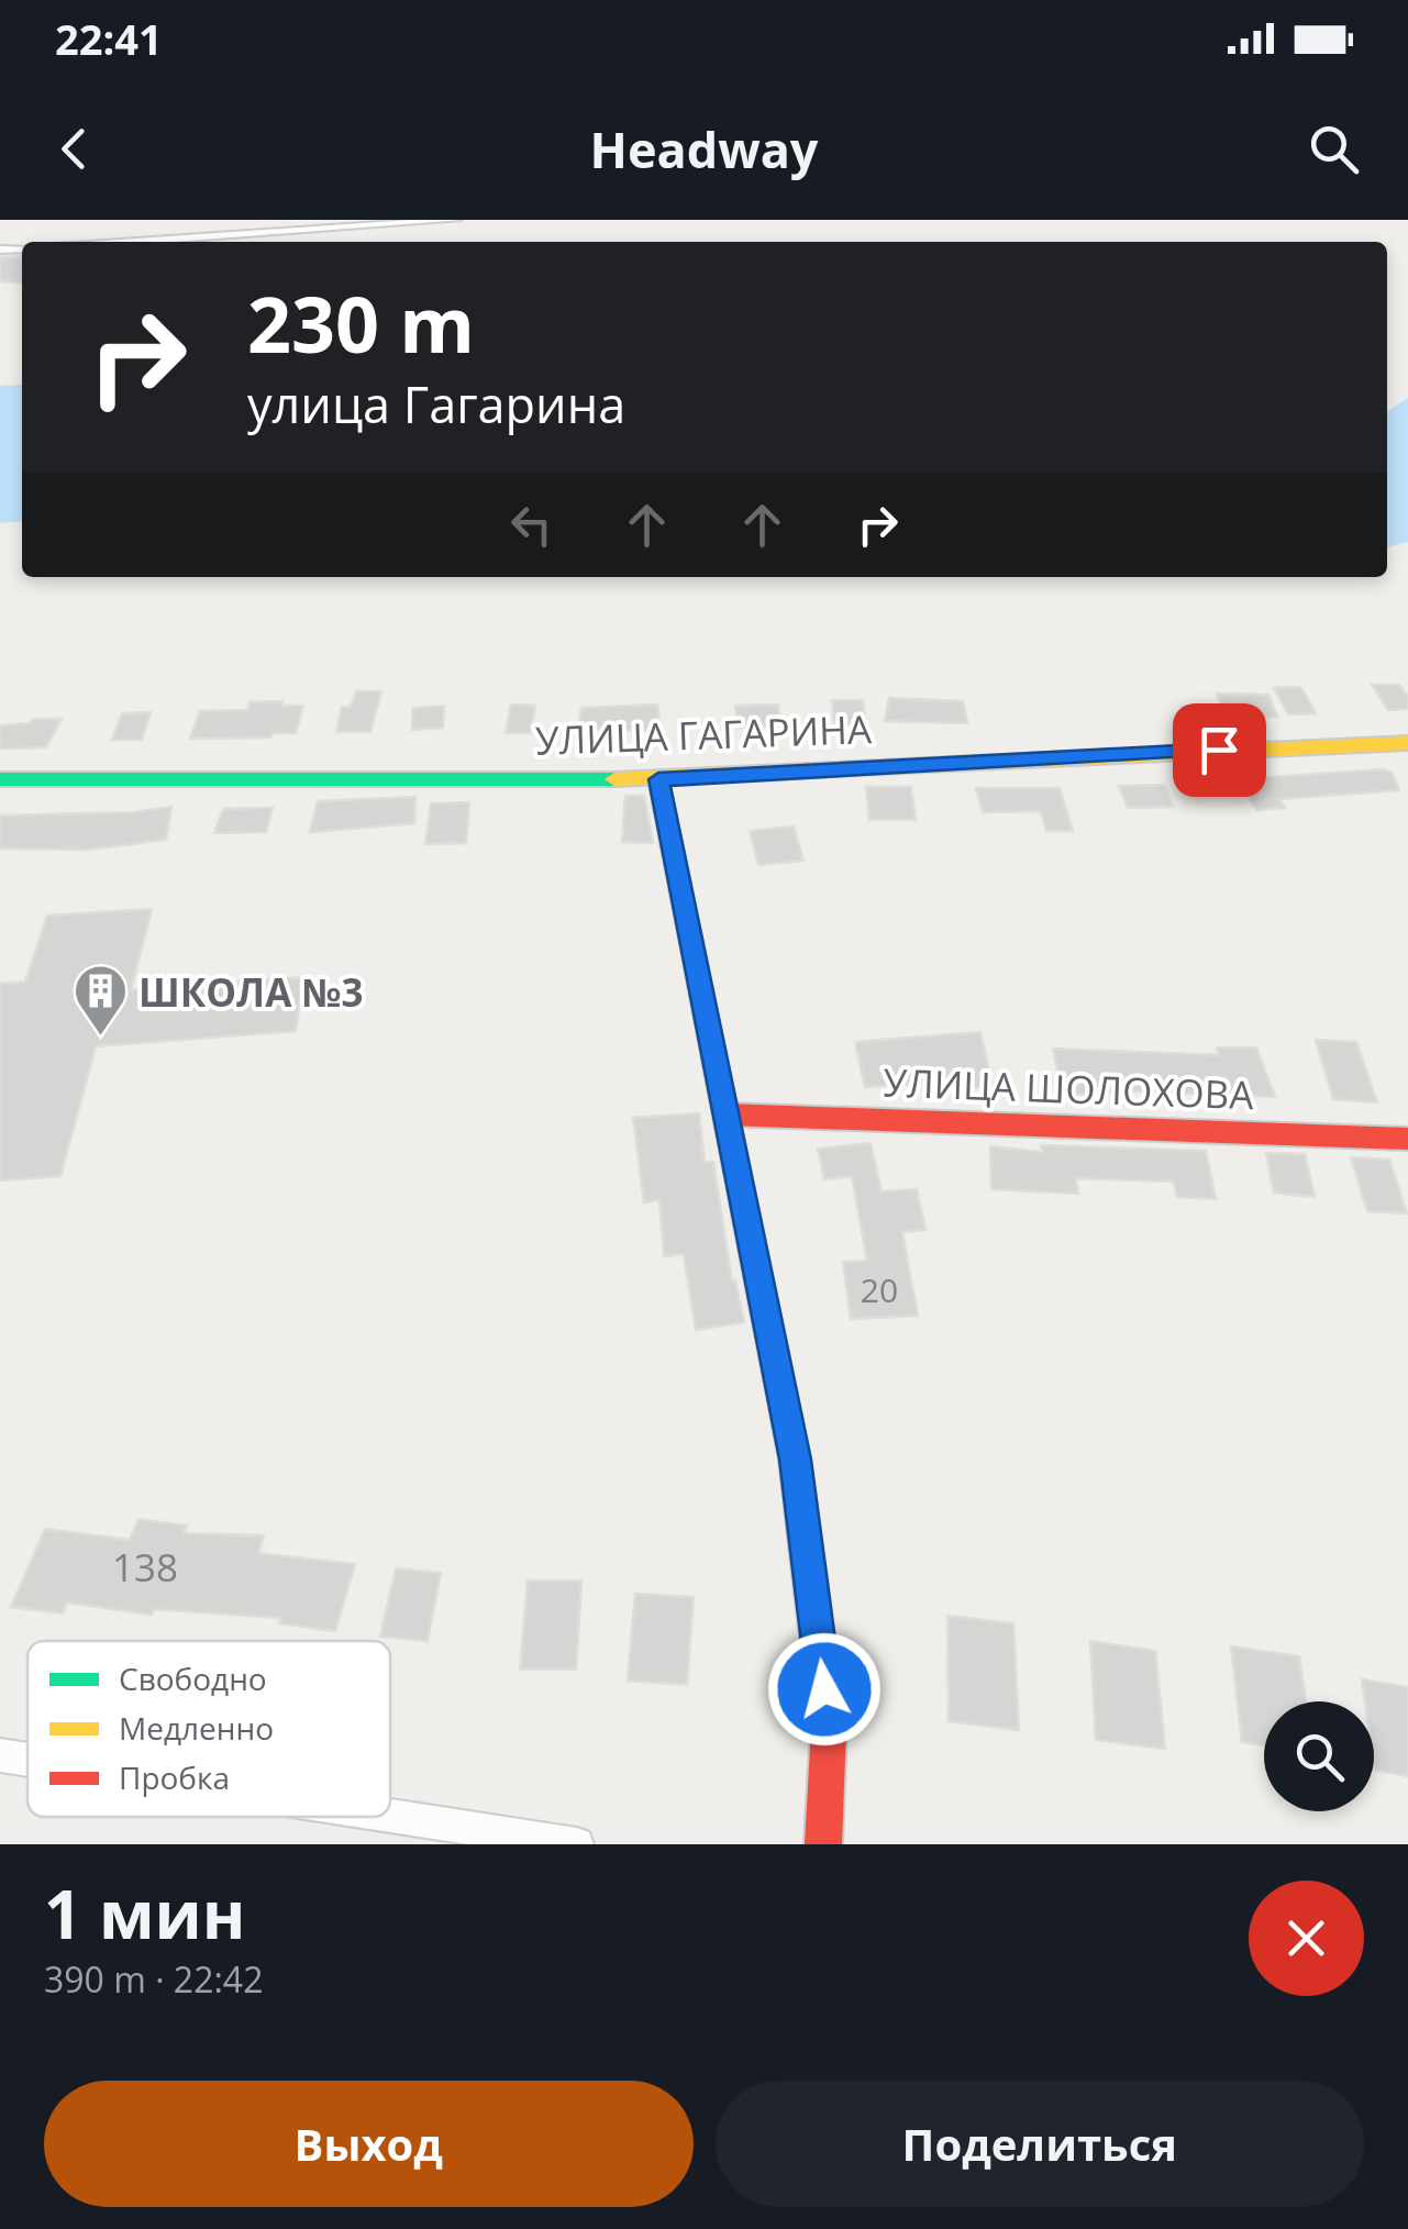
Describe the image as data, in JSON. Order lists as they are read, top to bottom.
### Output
{
  "streets": {
    "street": ["УЛИЦА ГАГАРИНА", "УЛИЦА ШОЛОХОВА"]
  },
  "places": {
    "building": ["ШКОЛА №3"]
  },
  "house_numbers": ["20", "138"],
  "legend": ["Свободно", "Медленно", "Пробка"],
  "page": {
    "status": "22:41",
    "header": "Headway",
    "turn": ["230 m", "улица Гагарина"],
    "heading": ["1 мин", "390 m · 22:42"],
    "buttons": ["Выход", "Поделиться"]
  }
}
